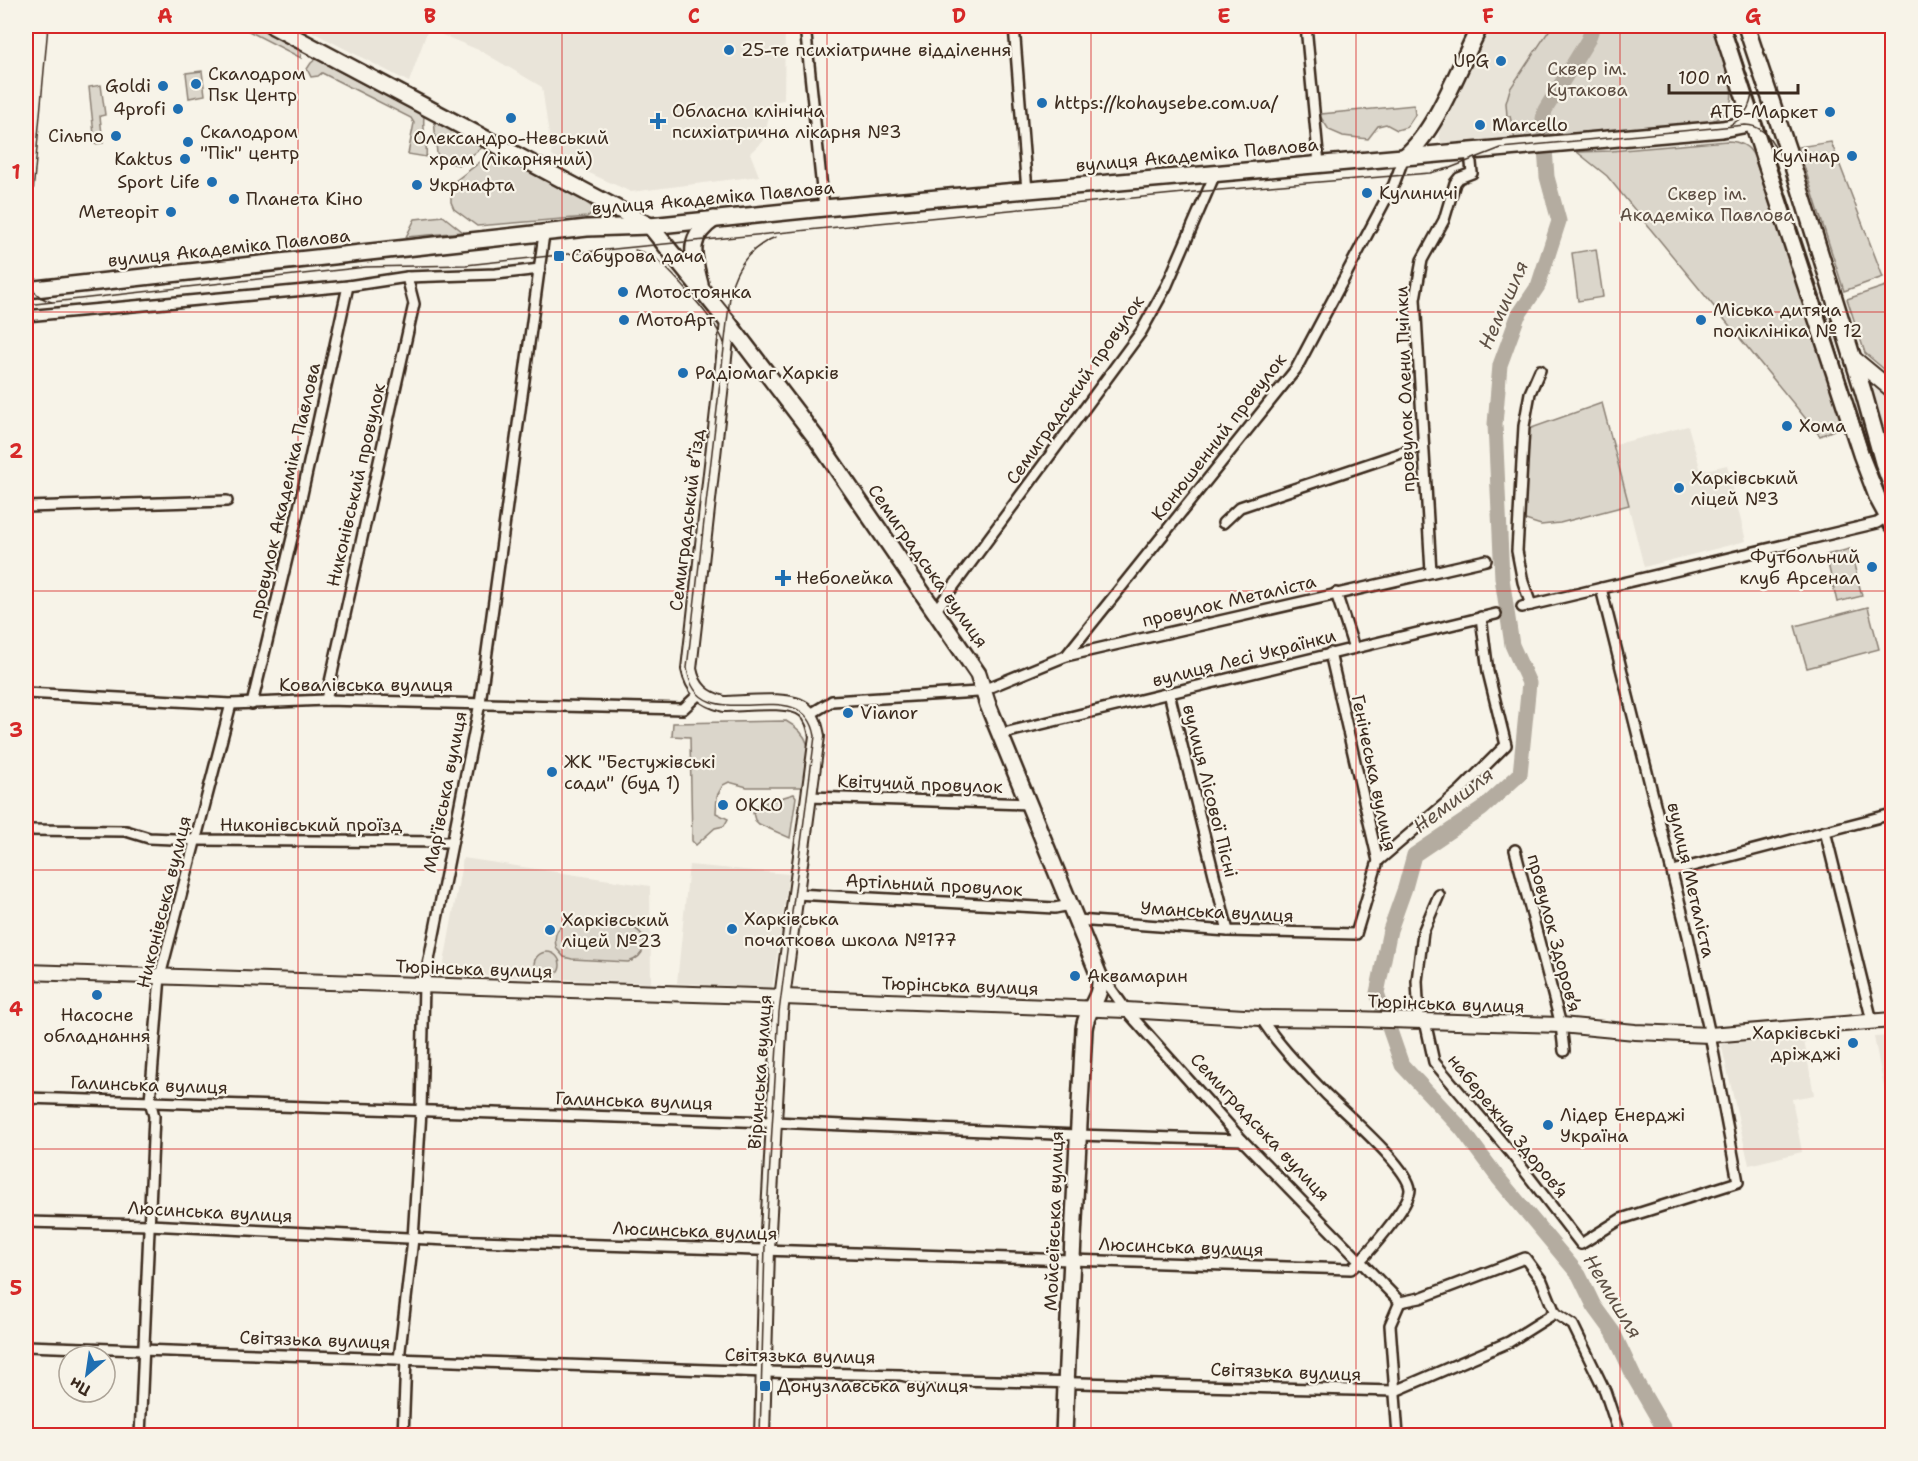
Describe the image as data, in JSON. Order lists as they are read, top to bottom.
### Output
{
  "streets": {
    "main road": [
      "вулиця Академіка Павлова",
      "Семиградський в’їзд",
      "Семиградська вулиця",
      "Тюрінська вулиця",
      "Віринська вулиця",
      "Мойсеївська вулиця"
    ],
    "street": [
      "провулок Олени Пчілки",
      "Семиградський провулок",
      "Конюшенний провулок",
      "Никонівський провулок",
      "провулок Академіка Павлова",
      "провулок Металіста",
      "вулиця Лесі Українки",
      "Ковалівська вулиця",
      "Генічеська вулиця",
      "Квітучий провулок",
      "вулиця Лісової Пісні",
      "Мар'ївська вулиця",
      "Никонівський проїзд",
      "вулиця Металіста",
      "Артільний провулок",
      "Никонівська вулиця",
      "Уманська вулиця",
      "провулок Здоров’я",
      "Галинська вулиця",
      "набережна Здоров’я",
      "Люсинська вулиця",
      "Світязька вулиця"
    ]
  },
  "crossings": [
    ["вулиця Академіка Павлова", "провулок Олени Пчілки"],
    ["вулиця Академіка Павлова", "Семиградський провулок"],
    ["вулиця Академіка Павлова", "Конюшенний провулок"],
    ["вулиця Академіка Павлова", "Семиградська вулиця"],
    ["вулиця Академіка Павлова", "Мар'ївська вулиця"],
    ["провулок Олени Пчілки", "провулок Металіста"],
    ["Семиградський провулок", "Семиградська вулиця"],
    ["Конюшенний провулок", "провулок Металіста"],
    ["Никонівський провулок", "Ковалівська вулиця"],
    ["провулок Академіка Павлова", "Ковалівська вулиця"],
    ["Семиградський в’їзд", "Семиградська вулиця"],
    ["Семиградський в’їзд", "Ковалівська вулиця"],
    ["Семиградська вулиця", "провулок Металіста"],
    ["Семиградська вулиця", "вулиця Лесі Українки"],
    ["Семиградська вулиця", "Квітучий провулок"],
    ["Семиградська вулиця", "Артільний провулок"],
    ["Семиградська вулиця", "Уманська вулиця"],
    ["Семиградська вулиця", "Тюрінська вулиця"],
    ["Семиградська вулиця", "Галинська вулиця"],
    ["Семиградська вулиця", "Люсинська вулиця"],
    ["вулиця Лесі Українки", "Генічеська вулиця"],
    ["вулиця Лесі Українки", "вулиця Лісової Пісні"],
    ["Ковалівська вулиця", "Мар'ївська вулиця"],
    ["Ковалівська вулиця", "Никонівська вулиця"],
    ["Генічеська вулиця", "Уманська вулиця"],
    ["Квітучий провулок", "Віринська вулиця"],
    ["вулиця Лісової Пісні", "Уманська вулиця"],
    ["Мар'ївська вулиця", "Никонівський проїзд"],
    ["Мар'ївська вулиця", "Тюрінська вулиця"],
    ["Мар'ївська вулиця", "Галинська вулиця"],
    ["Мар'ївська вулиця", "Люсинська вулиця"],
    ["Мар'ївська вулиця", "Світязька вулиця"],
    ["Никонівський проїзд", "Никонівська вулиця"],
    ["вулиця Металіста", "Тюрінська вулиця"],
    ["вулиця Металіста", "набережна Здоров’я"],
    ["Артільний провулок", "Віринська вулиця"],
    ["Никонівська вулиця", "Тюрінська вулиця"],
    ["Никонівська вулиця", "Галинська вулиця"],
    ["Никонівська вулиця", "Люсинська вулиця"],
    ["Никонівська вулиця", "Світязька вулиця"],
    ["провулок Здоров’я", "Тюрінська вулиця"],
    ["Тюрінська вулиця", "Віринська вулиця"],
    ["Тюрінська вулиця", "набережна Здоров’я"],
    ["Тюрінська вулиця", "Мойсеївська вулиця"],
    ["Віринська вулиця", "Галинська вулиця"],
    ["Віринська вулиця", "Люсинська вулиця"],
    ["Віринська вулиця", "Світязька вулиця"],
    ["Галинська вулиця", "Мойсеївська вулиця"],
    ["Люсинська вулиця", "Мойсеївська вулиця"],
    ["Мойсеївська вулиця", "Світязька вулиця"]
  ],
  "water": ["Немишля"],
  "parks": ["Сквер ім. Кутакова", "Сквер ім. Академіка Павлова"],
  "places": {
    "other": [
      "25-те психіатричне відділення",
      "UPG",
      "Скалодром Пsк Центр",
      "Goldi",
      "https://kohaysebe.com.ua/",
      "4profi",
      "АТБ-Маркет",
      "Олександро-Невський храм (лікарняний)",
      "Marcello",
      "Сільпо",
      "Скалодром \"Пік\" центр",
      "Кулінар",
      "Kaktus",
      "Sport Life",
      "Укрнафта",
      "Кулиничі",
      "Планета Кіно",
      "Метеоріт",
      "Мотостоянка",
      "МотоАрт",
      "Міська дитяча поліклініка № 12",
      "Радіомаг Харків",
      "Хома",
      "Харківський ліцей №3",
      "Футбольний клуб Арсенал",
      "Vianor",
      "ЖК \"Бестужівські сади\" (буд 1)",
      "ОККО",
      "Харківська початкова школа №177",
      "Харківський ліцей №23",
      "Аквамарин",
      "Насосне обладнання",
      "Харківські дріжджі",
      "Лідер Енерджі Україна"
    ],
    "health": ["Обласна клінічна психіатрична лікарня №3", "Неболейка"],
    "transit": ["Сабурова дача", "Донузлавська вулиця"]
  },
  "scale_bar": "100 m",
  "north": "bottom left",
  "grid": {
    "columns": [
      "A",
      "B",
      "C",
      "D",
      "E",
      "F",
      "G"
    ],
    "rows": [
      "1",
      "2",
      "3",
      "4",
      "5"
    ]
  }
}
